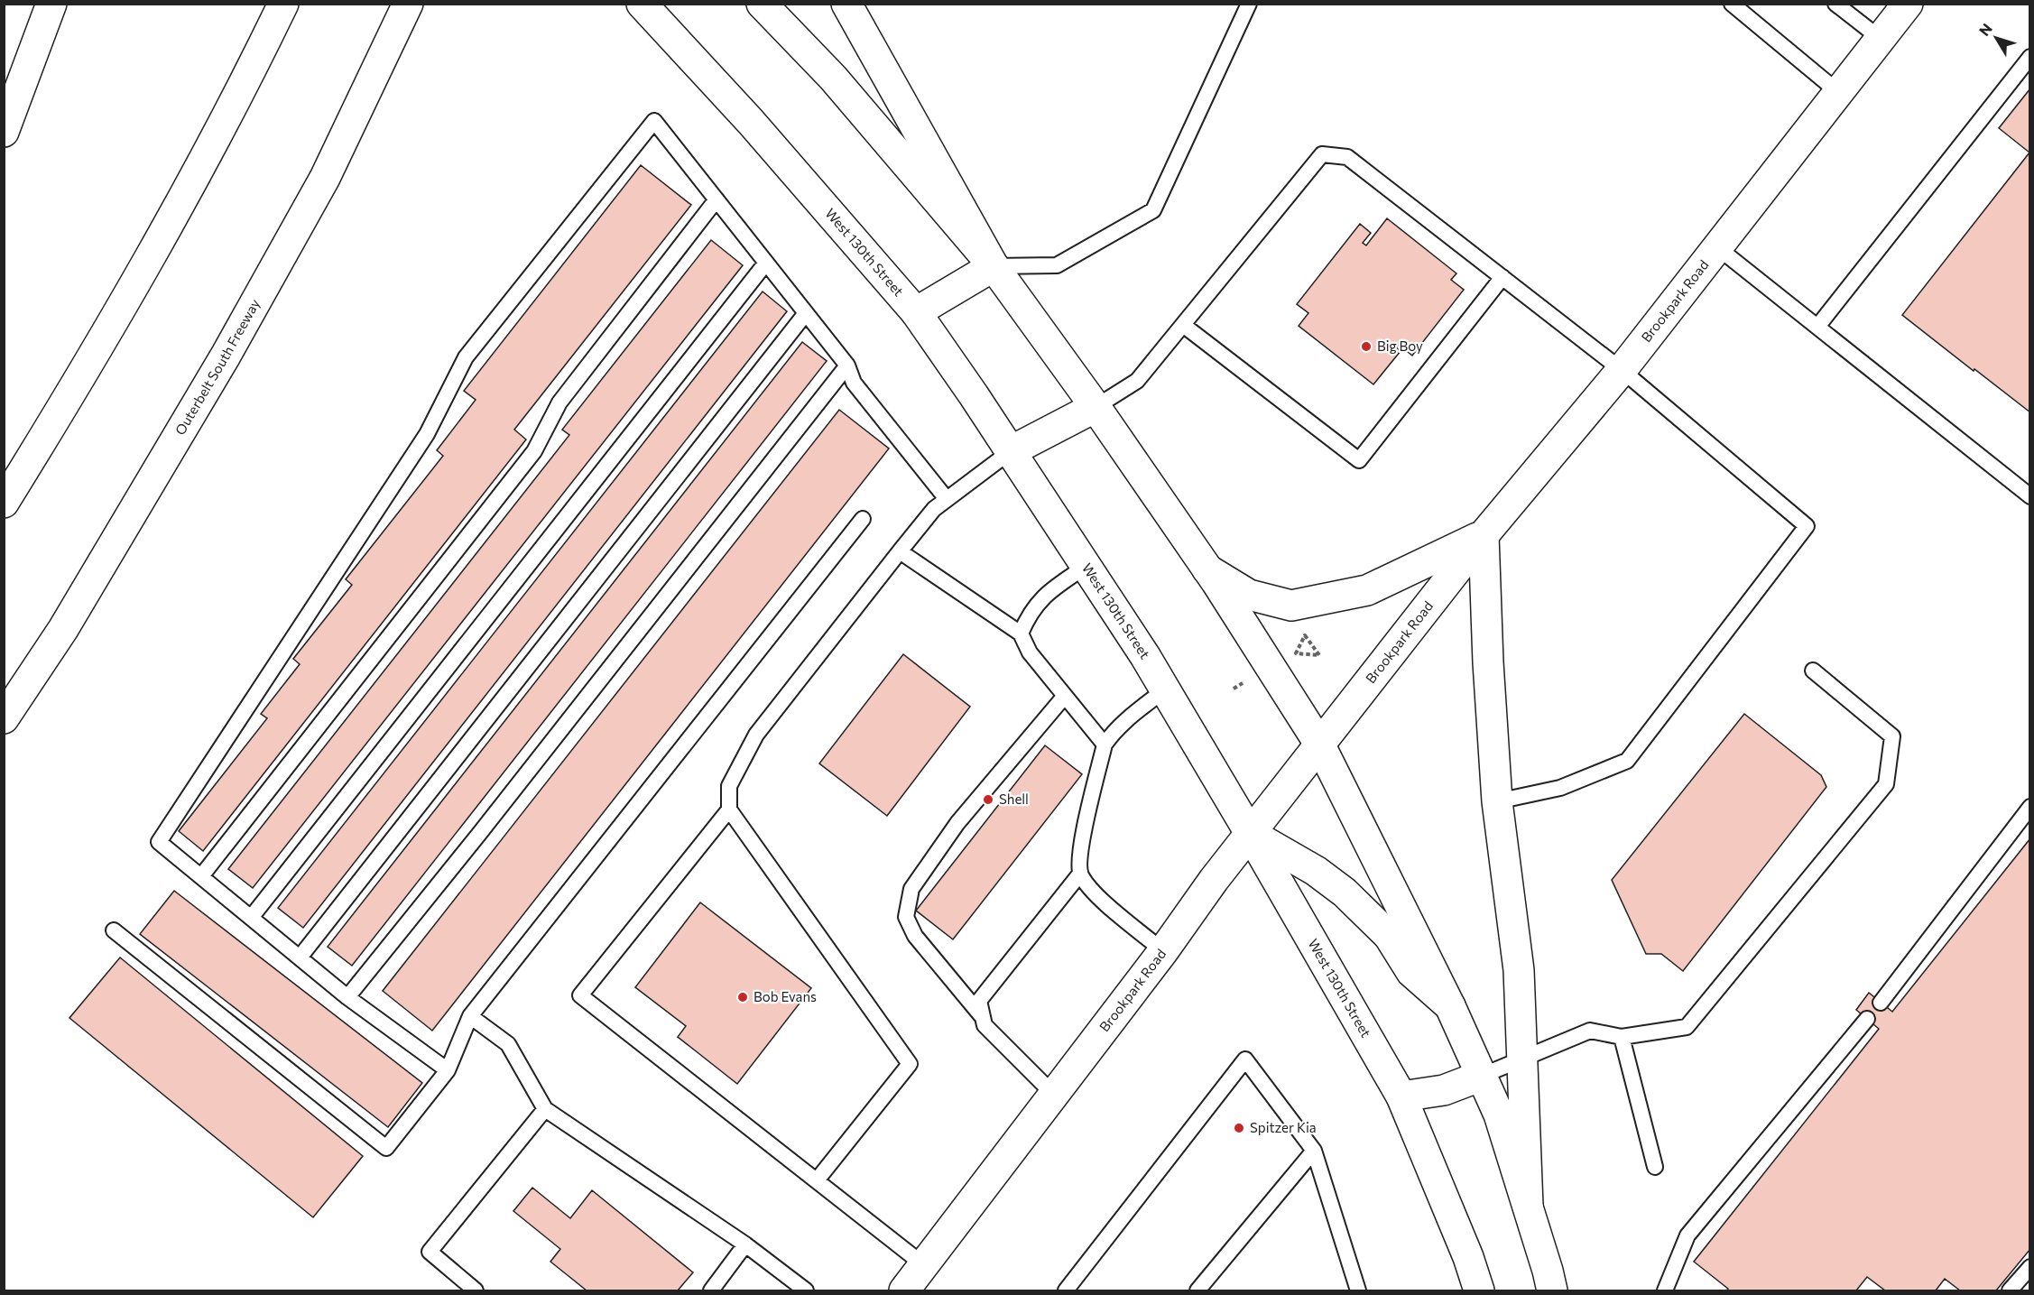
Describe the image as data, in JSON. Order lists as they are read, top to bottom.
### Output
{
  "streets": {
    "main road": ["West 130th Street", "Brookpark Road", "Outerbelt South Freeway"]
  },
  "crossings": [
    ["West 130th Street", "Brookpark Road"]
  ],
  "places": [
    "Big Boy",
    "Shell",
    "Bob Evans",
    "Spitzer Kia"
  ],
  "north": "top left"
}
